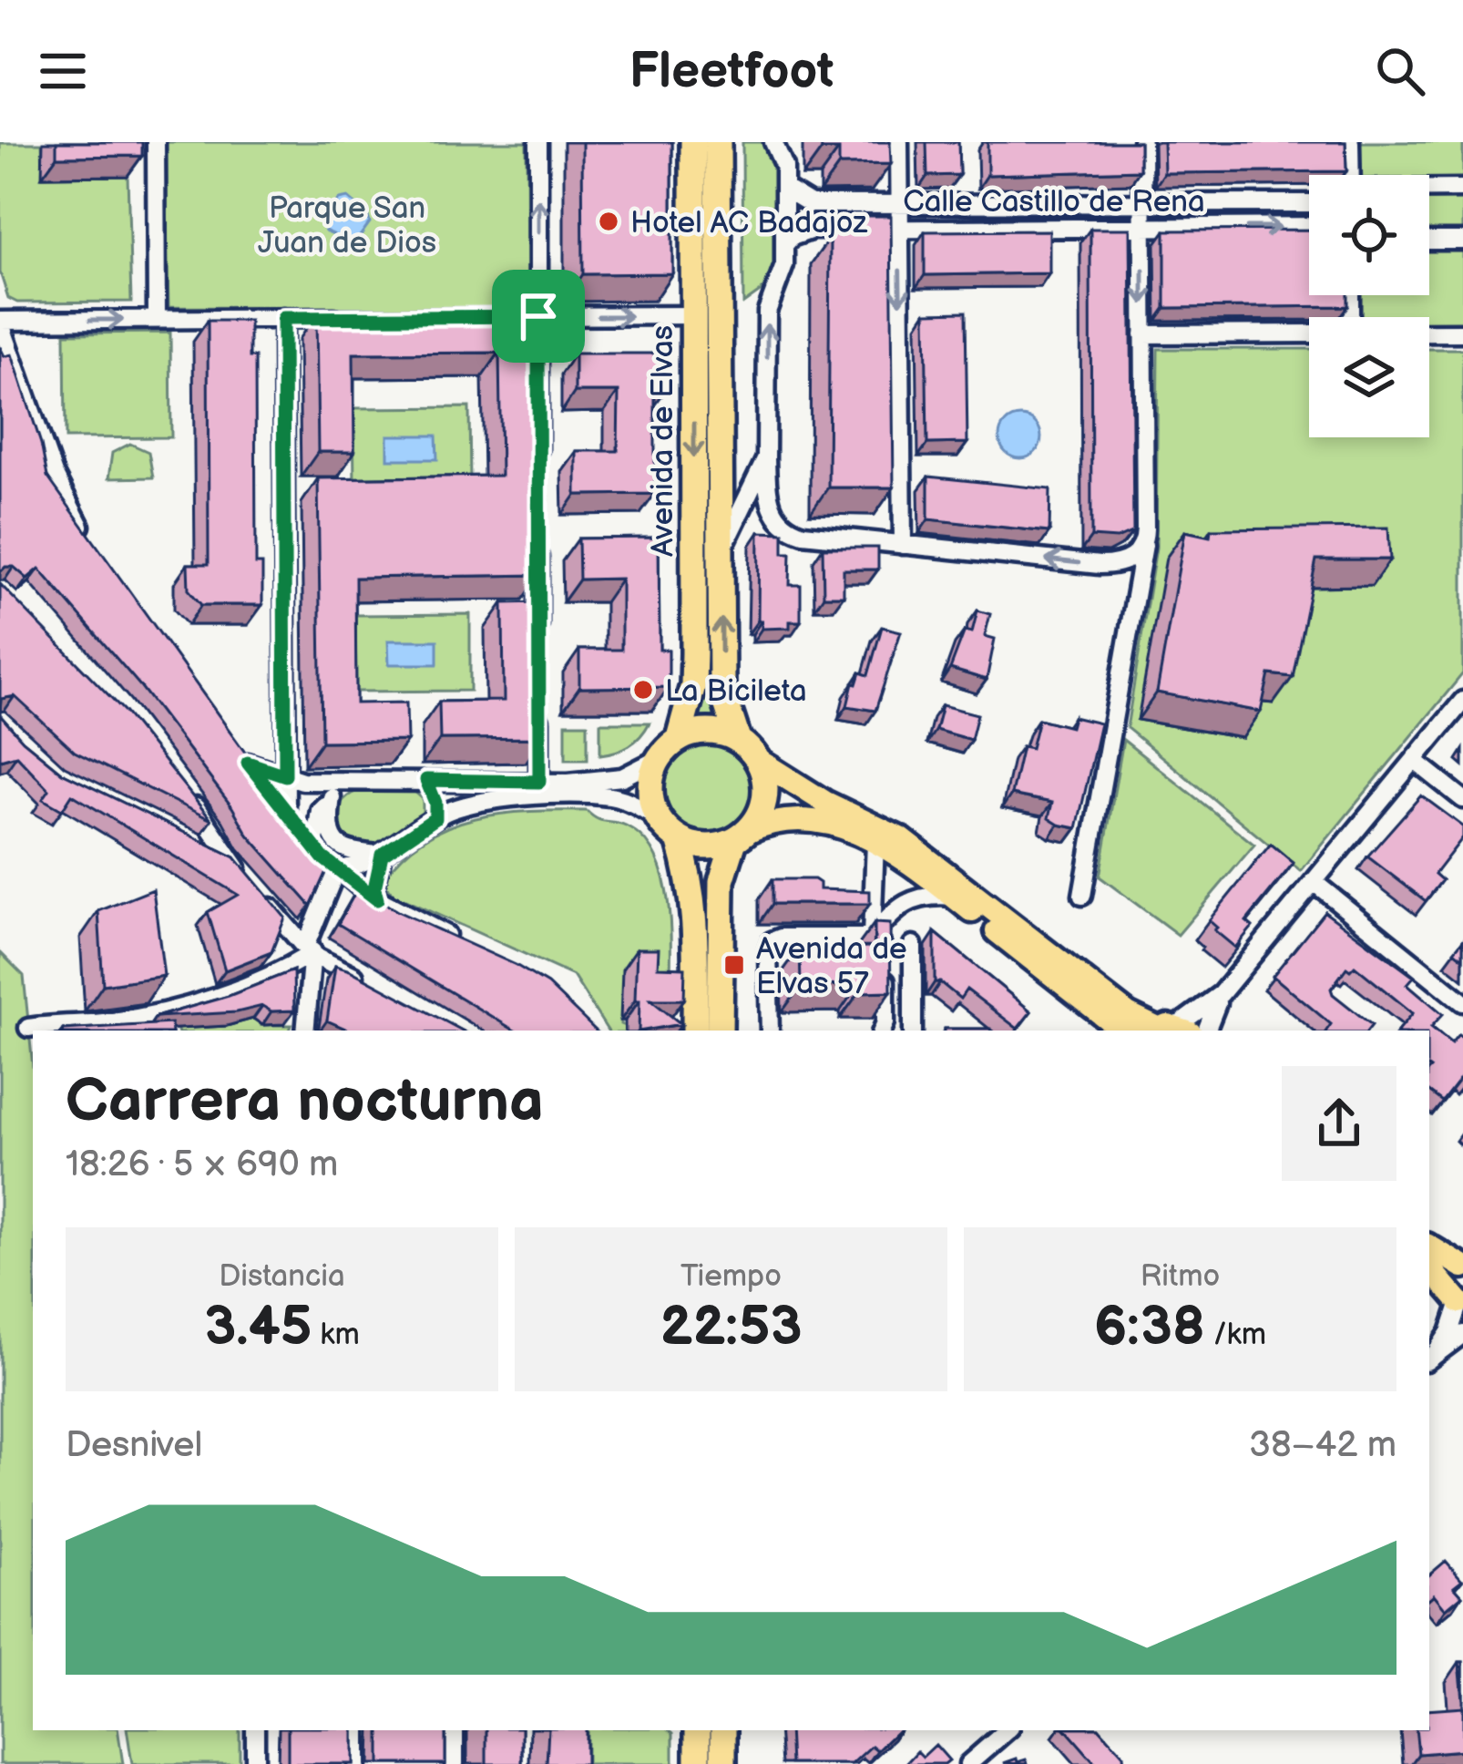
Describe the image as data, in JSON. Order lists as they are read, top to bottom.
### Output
{
  "streets": {
    "highway": ["Avenida de Elvas"],
    "street": ["Calle Castillo de Rena"]
  },
  "crossings": [
    ["Calle Castillo de Rena", "Avenida de Elvas"]
  ],
  "parks": ["Parque San Juan de Dios"],
  "places": {
    "other": ["Hotel AC Badajoz", "La Bicileta"],
    "transit": ["Avenida de Elvas 57"]
  },
  "page": {
    "header": "Fleetfoot",
    "heading": ["Carrera nocturna", "18:26 · 5 × 690 m"],
    "stats": [
      ["Distancia", "3.45 km"],
      ["Tiempo", "22:53"],
      ["Ritmo", "6:38 /km"]
    ],
    "chart": ["Desnivel", "38–42 m"]
  }
}
